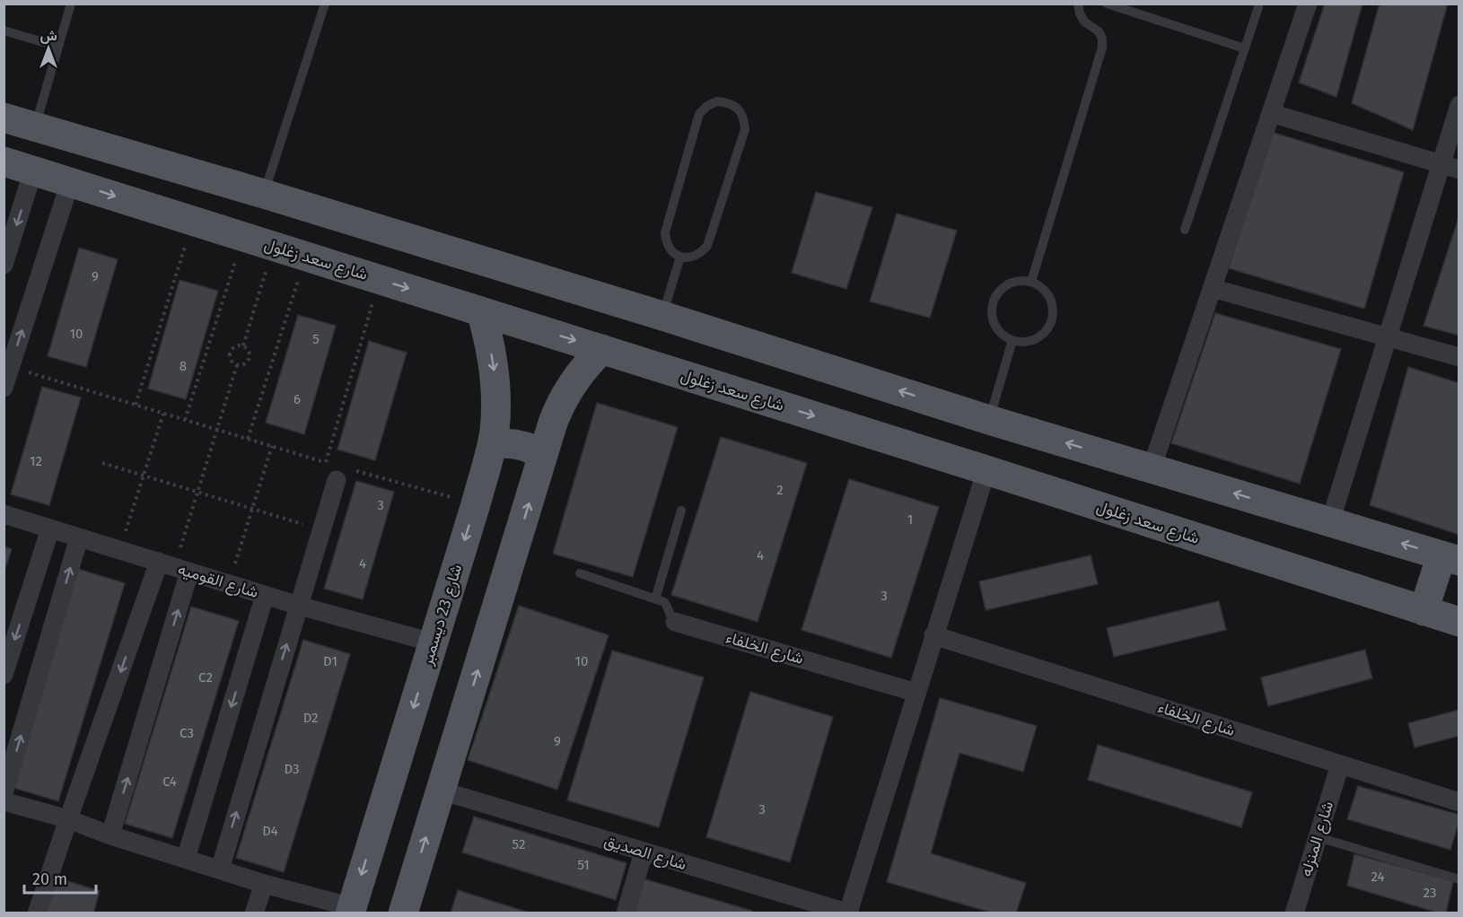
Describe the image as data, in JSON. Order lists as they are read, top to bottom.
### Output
{
  "streets": {
    "main road": ["شارع سعد زغلول", "شارع 23 ديسمبر"],
    "street": [
      "شارع القوميه",
      "شارع الخلفاء",
      "شارع المنزله",
      "شارع الصديق"
    ]
  },
  "crossings": [
    ["شارع سعد زغلول", "شارع 23 ديسمبر"],
    ["شارع القوميه", "شارع 23 ديسمبر"],
    ["شارع الخلفاء", "شارع المنزله"]
  ],
  "house_numbers": [
    "9",
    "10",
    "5",
    "8",
    "6",
    "12",
    "2",
    "3",
    "1",
    "4",
    "4",
    "3",
    "D1",
    "10",
    "C2",
    "D2",
    "C3",
    "9",
    "D3",
    "C4",
    "3",
    "D4",
    "52",
    "51",
    "24",
    "23"
  ],
  "scale_bar": "20 m",
  "north": "top"
}
